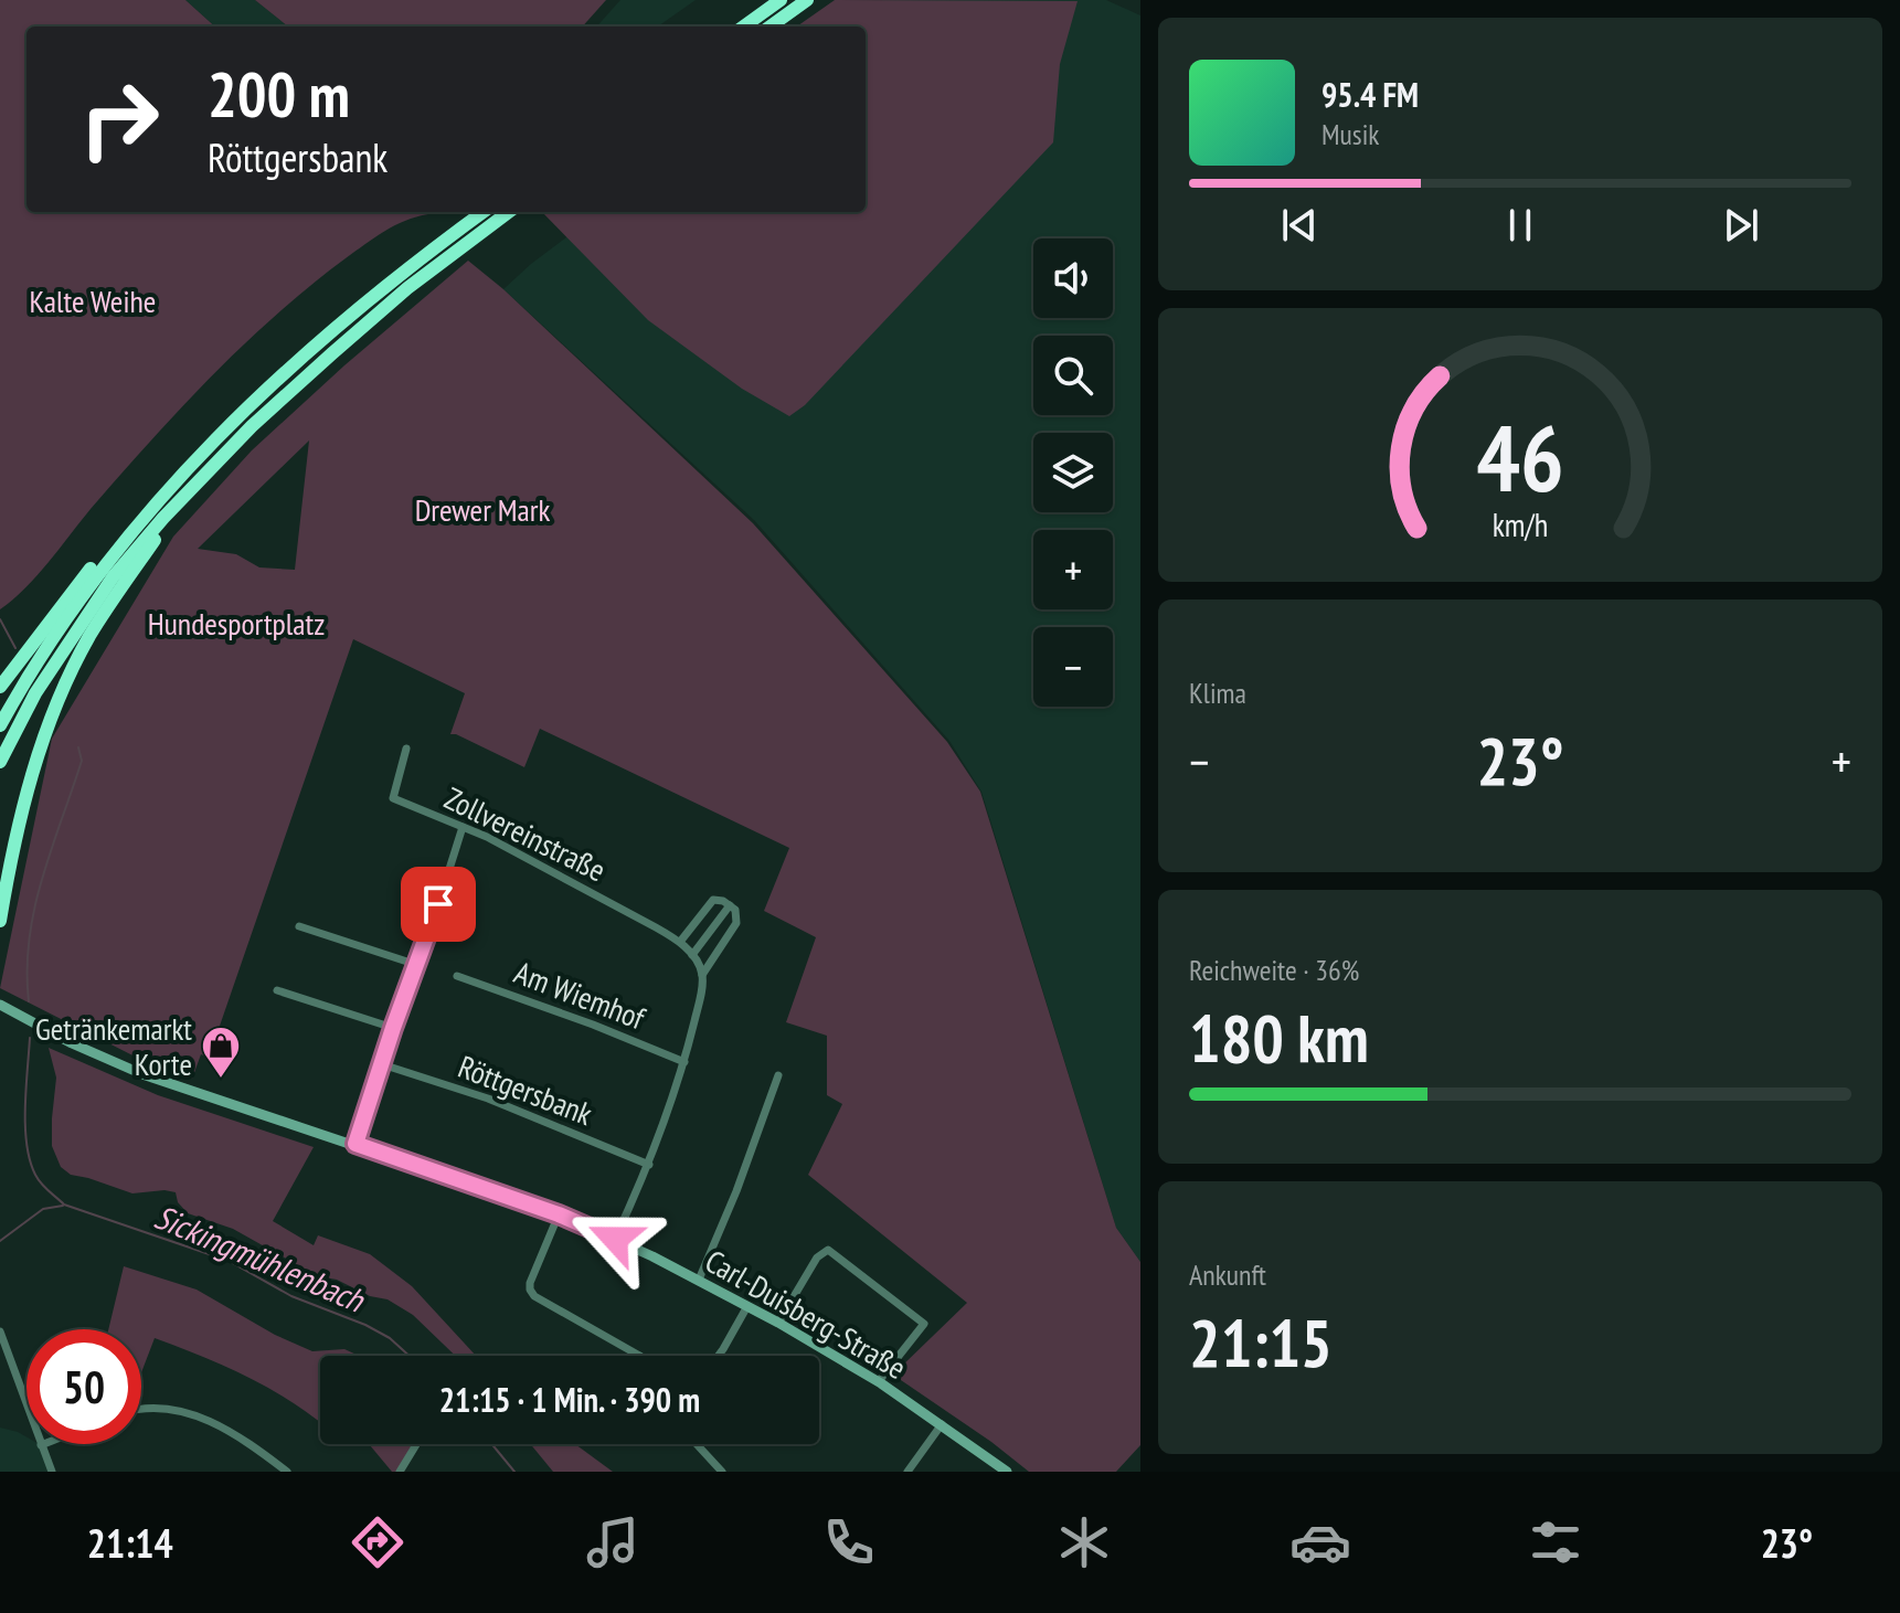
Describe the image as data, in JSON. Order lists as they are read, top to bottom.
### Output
{
  "streets": {
    "main road": ["Carl-Duisberg-Straße"],
    "street": ["Zollvereinstraße", "Am Wiemhof", "Röttgersbank"]
  },
  "water": ["Sickingmühlenbach"],
  "parks": ["Kalte Weihe", "Drewer Mark", "Hundesportplatz"],
  "places": {
    "shop": ["Getränkemarkt Korte"]
  },
  "page": {
    "turn": ["200 m", "Röttgersbank"],
    "song": ["95.4 FM", "Musik"],
    "map_buttons": ["+", "−"],
    "tile": [
      "Klima",
      ["Reichweite · 36%", "180 km"],
      ["Ankunft", "21:15"]
    ],
    "heat": ["−", "23°", "+"],
    "limit": "50",
    "trip": "21:15 · 1 Min. · 390 m",
    "tabs": ["21:14", "23°"],
    "gauge": ["46", "km/h"]
  }
}
